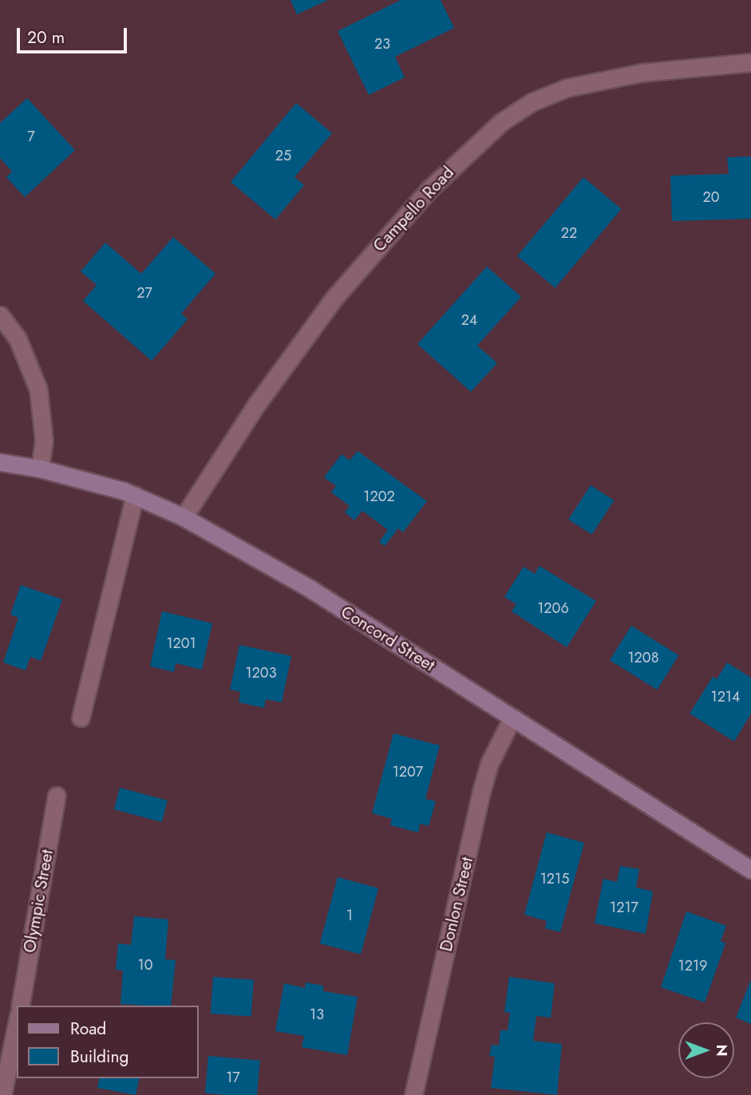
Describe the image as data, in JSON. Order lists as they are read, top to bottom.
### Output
{
  "streets": {
    "main road": ["Concord Street"],
    "street": ["Campello Road", "Olympic Street", "Donlon Street"]
  },
  "crossings": [
    ["Campello Road", "Concord Street"],
    ["Concord Street", "Donlon Street"]
  ],
  "house_numbers": [
    "23",
    "7",
    "25",
    "20",
    "22",
    "27",
    "24",
    "1202",
    "1206",
    "1201",
    "1208",
    "1203",
    "1214",
    "1207",
    "1215",
    "1217",
    "1",
    "10",
    "1219",
    "13",
    "17"
  ],
  "legend": ["Road", "Building"],
  "scale_bar": "20 m",
  "north": "right"
}
